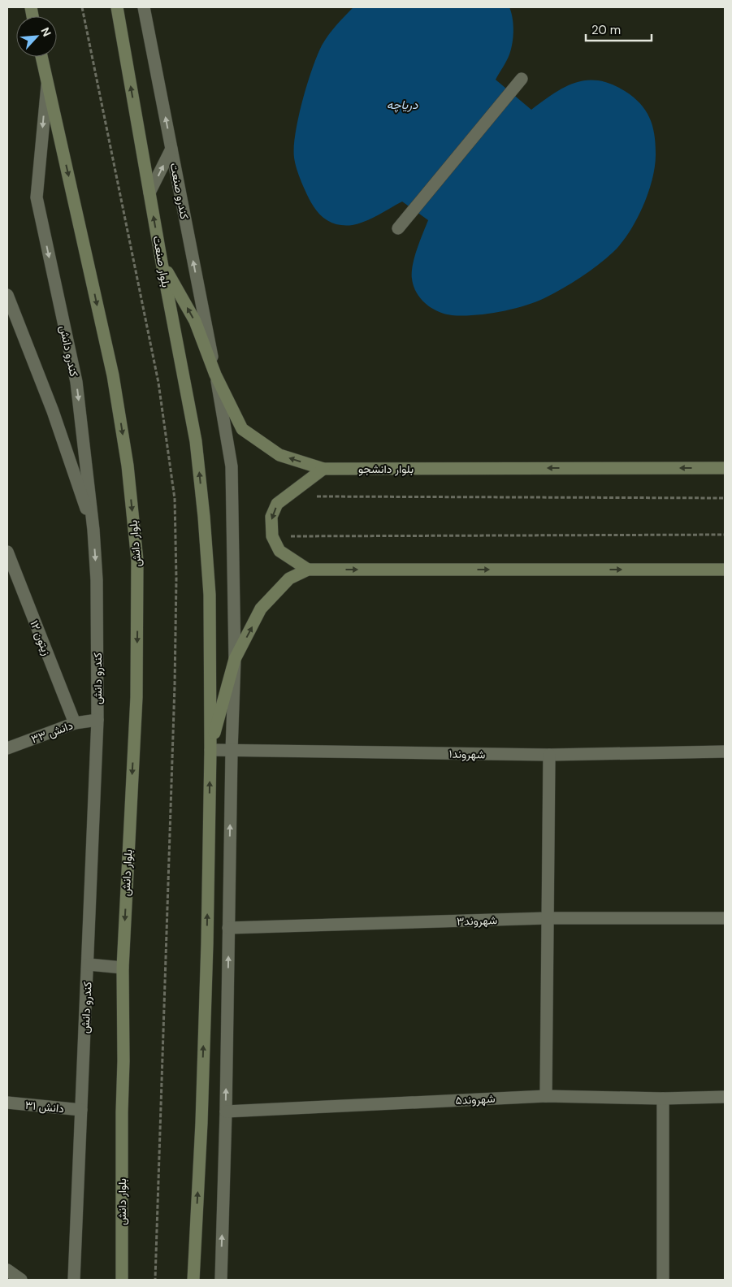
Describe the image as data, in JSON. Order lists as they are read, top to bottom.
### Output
{
  "streets": {
    "main road": ["بلوار صنعت", "بلوار دانشجو", "بلوار دانش"],
    "street": [
      "کندرو صنعت",
      "کندرو دانش",
      "زیتون ۱۲",
      "دانش ۳۳",
      "شهروند۱",
      "شهروند۳",
      "شهروند۵",
      "دانش ۳۱"
    ]
  },
  "crossings": [
    ["کندرو صنعت", "بلوار دانشجو"],
    ["بلوار صنعت", "بلوار دانشجو"],
    ["بلوار صنعت", "شهروند۱"],
    ["کندرو دانش", "بلوار دانش"],
    ["کندرو دانش", "دانش ۳۳"],
    ["کندرو دانش", "دانش ۳۱"],
    ["زیتون ۱۲", "دانش ۳۳"]
  ],
  "one_way": ["کندرو صنعت", "بلوار صنعت"],
  "water": ["دریاچه"],
  "scale_bar": "20 m",
  "north": "top right"
}
